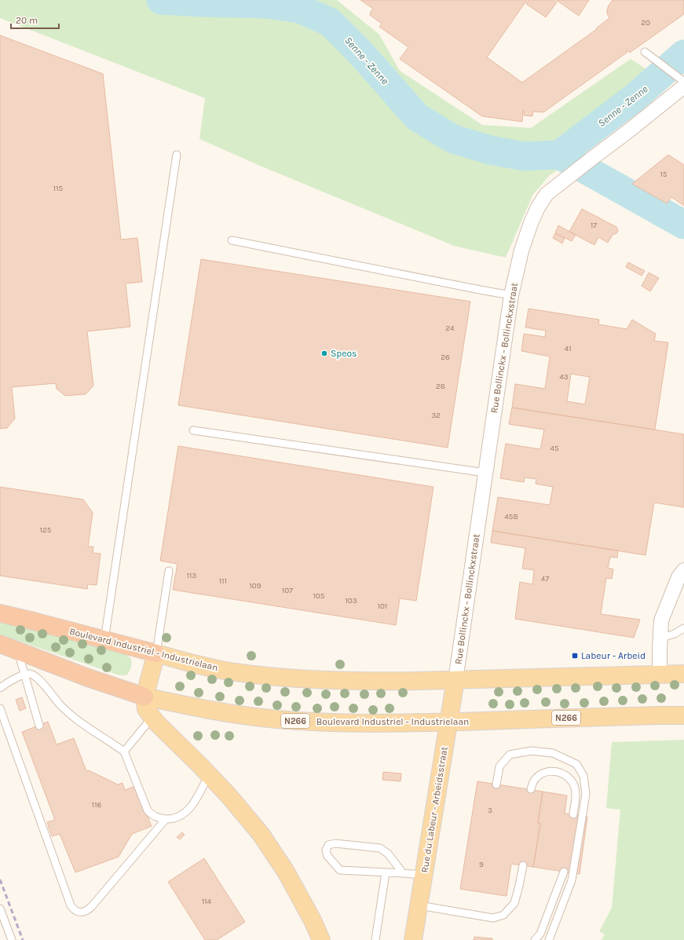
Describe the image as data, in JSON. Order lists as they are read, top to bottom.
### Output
{
  "streets": {
    "highway": ["Boulevard Industriel - Industrielaan", "N266"],
    "main road": ["Rue du Labeur - Arbeidsstraat"],
    "street": ["Rue Bollinckx - Bollinckxstraat"]
  },
  "crossings": [
    ["Rue Bollinckx - Bollinckxstraat", "Boulevard Industriel - Industrielaan"],
    ["Rue Bollinckx - Bollinckxstraat", "Rue du Labeur - Arbeidsstraat"],
    ["Boulevard Industriel - Industrielaan", "Rue du Labeur - Arbeidsstraat"]
  ],
  "water": ["Senne - Zenne"],
  "places": {
    "other": ["Speos"],
    "transit": ["Labeur - Arbeid"]
  },
  "house_numbers": [
    "20",
    "15",
    "115",
    "17",
    "24",
    "41",
    "26",
    "43",
    "28",
    "32",
    "45",
    "45B",
    "125",
    "113",
    "47",
    "111",
    "109",
    "107",
    "105",
    "103",
    "101",
    "116",
    "3",
    "9",
    "114"
  ],
  "scale_bar": "20 m"
}
